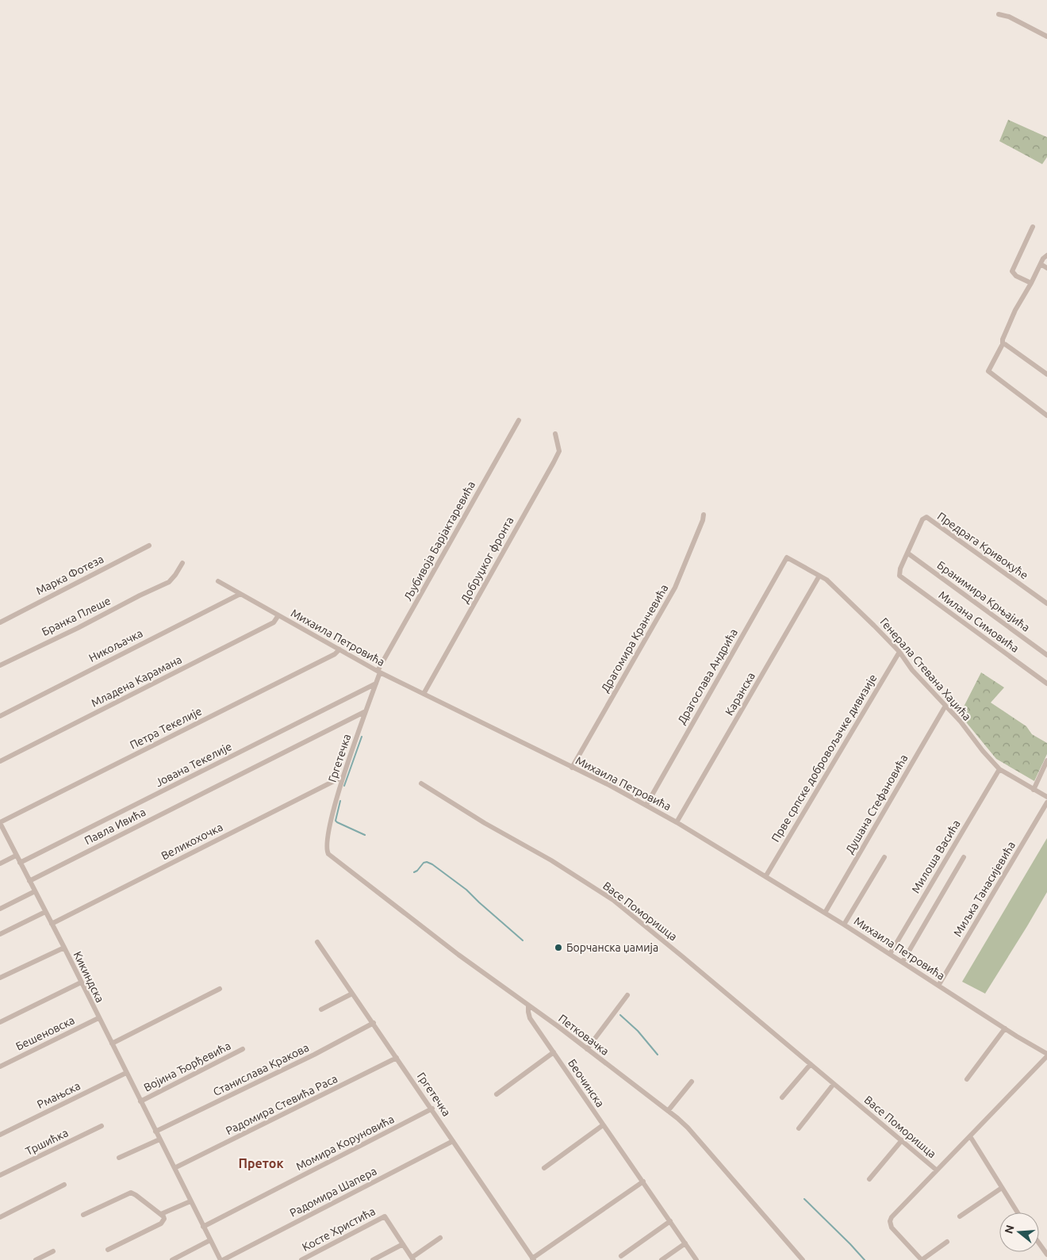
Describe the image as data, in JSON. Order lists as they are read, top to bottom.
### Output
{
  "streets": {
    "street": [
      "Љубивоја Барјактаревића",
      "Предрага Кривокуће",
      "Добруџког фронта",
      "Марка Фотеза",
      "Бранимира Крњајића",
      "Бранка Плеше",
      "Милана Симовића",
      "Михаила Петровића",
      "Драгомира Кранчевића",
      "Никољачка",
      "Генерала Стевана Хаџића",
      "Драгослава Андрића",
      "Младена Карамана",
      "Каранска",
      "Петра Текелије",
      "Гргетечка",
      "Прве српске добровољачке дивизије",
      "Јована Текелије",
      "Душана Стефановића",
      "Павла Ивића",
      "Великохочка",
      "Милоша Васића",
      "Миљка Танасијевића",
      "Васе Поморишца",
      "Кикиндска",
      "Бешеновска",
      "Петковачка",
      "Војина Ђорђевића",
      "Станислава Кракова",
      "Беочинска",
      "Рмањска",
      "Радомира Стевића Раса",
      "Тршићка",
      "Момира Коруновића",
      "Радомира Шапера",
      "Косте Христића"
    ]
  },
  "crossings": [
    ["Љубивоја Барјактаревића", "Михаила Петровића"],
    ["Љубивоја Барјактаревића", "Гргетечка"],
    ["Предрага Кривокуће", "Бранимира Крњајића"],
    ["Предрага Кривокуће", "Милана Симовића"],
    ["Добруџког фронта", "Михаила Петровића"],
    ["Бранимира Крњајића", "Милана Симовића"],
    ["Михаила Петровића", "Драгомира Кранчевића"],
    ["Михаила Петровића", "Никољачка"],
    ["Михаила Петровића", "Драгослава Андрића"],
    ["Михаила Петровића", "Младена Карамана"],
    ["Михаила Петровића", "Каранска"],
    ["Михаила Петровића", "Петра Текелије"],
    ["Михаила Петровића", "Гргетечка"],
    ["Михаила Петровића", "Прве српске добровољачке дивизије"],
    ["Михаила Петровића", "Душана Стефановића"],
    ["Михаила Петровића", "Милоша Васића"],
    ["Михаила Петровића", "Миљка Танасијевића"],
    ["Михаила Петровића", "Васе Поморишца"],
    ["Генерала Стевана Хаџића", "Драгослава Андрића"],
    ["Генерала Стевана Хаџића", "Каранска"],
    ["Генерала Стевана Хаџића", "Прве српске добровољачке дивизије"],
    ["Генерала Стевана Хаџића", "Душана Стефановића"],
    ["Генерала Стевана Хаџића", "Милоша Васића"],
    ["Петра Текелије", "Кикиндска"],
    ["Гргетечка", "Јована Текелије"],
    ["Гргетечка", "Павла Ивића"],
    ["Гргетечка", "Великохочка"],
    ["Гргетечка", "Петковачка"],
    ["Гргетечка", "Станислава Кракова"],
    ["Гргетечка", "Беочинска"],
    ["Гргетечка", "Радомира Стевића Раса"],
    ["Гргетечка", "Момира Коруновића"],
    ["Гргетечка", "Радомира Шапера"],
    ["Јована Текелије", "Кикиндска"],
    ["Павла Ивића", "Кикиндска"],
    ["Великохочка", "Кикиндска"],
    ["Кикиндска", "Бешеновска"],
    ["Кикиндска", "Војина Ђорђевића"],
    ["Кикиндска", "Станислава Кракова"],
    ["Кикиндска", "Рмањска"],
    ["Кикиндска", "Радомира Стевића Раса"],
    ["Кикиндска", "Момира Коруновића"],
    ["Кикиндска", "Радомира Шапера"],
    ["Петковачка", "Беочинска"]
  ],
  "districts": ["Преток"],
  "places": ["Борчанска џамија"],
  "north": "left"
}
